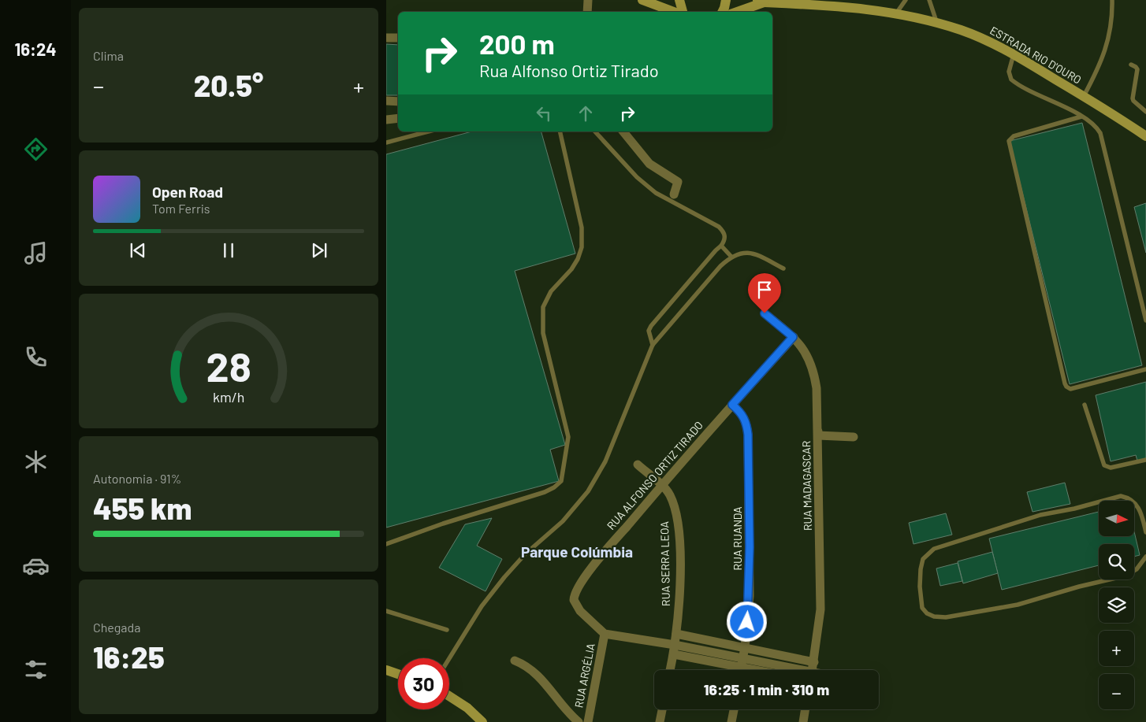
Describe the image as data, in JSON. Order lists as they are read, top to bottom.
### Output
{
  "streets": {
    "street": [
      "ESTRADA RIO D'OURO",
      "RUA ALFONSO ORTIZ TIRADO",
      "RUA MADAGASCAR",
      "RUA RUANDA",
      "RUA SERRA LEOA",
      "RUA ARGÉLIA"
    ]
  },
  "crossings": [
    ["RUA ALFONSO ORTIZ TIRADO", "RUA MADAGASCAR"],
    ["RUA ALFONSO ORTIZ TIRADO", "RUA RUANDA"],
    ["RUA ALFONSO ORTIZ TIRADO", "RUA SERRA LEOA"],
    ["RUA ALFONSO ORTIZ TIRADO", "RUA ARGÉLIA"]
  ],
  "districts": ["Parque Colúmbia"],
  "north": "right",
  "page": {
    "tabs": "16:24",
    "tile": [
      "Clima",
      ["Autonomia · 91%", "455 km"],
      ["Chegada", "16:25"]
    ],
    "turn": ["200 m", "Rua Alfonso Ortiz Tirado"],
    "heat": ["−", "20.5°", "+"],
    "song": ["Open Road", "Tom Ferris"],
    "map_buttons": ["+", "−"],
    "limit": "30",
    "trip": "16:25 · 1 min · 310 m",
    "gauge": ["28", "km/h"]
  }
}
